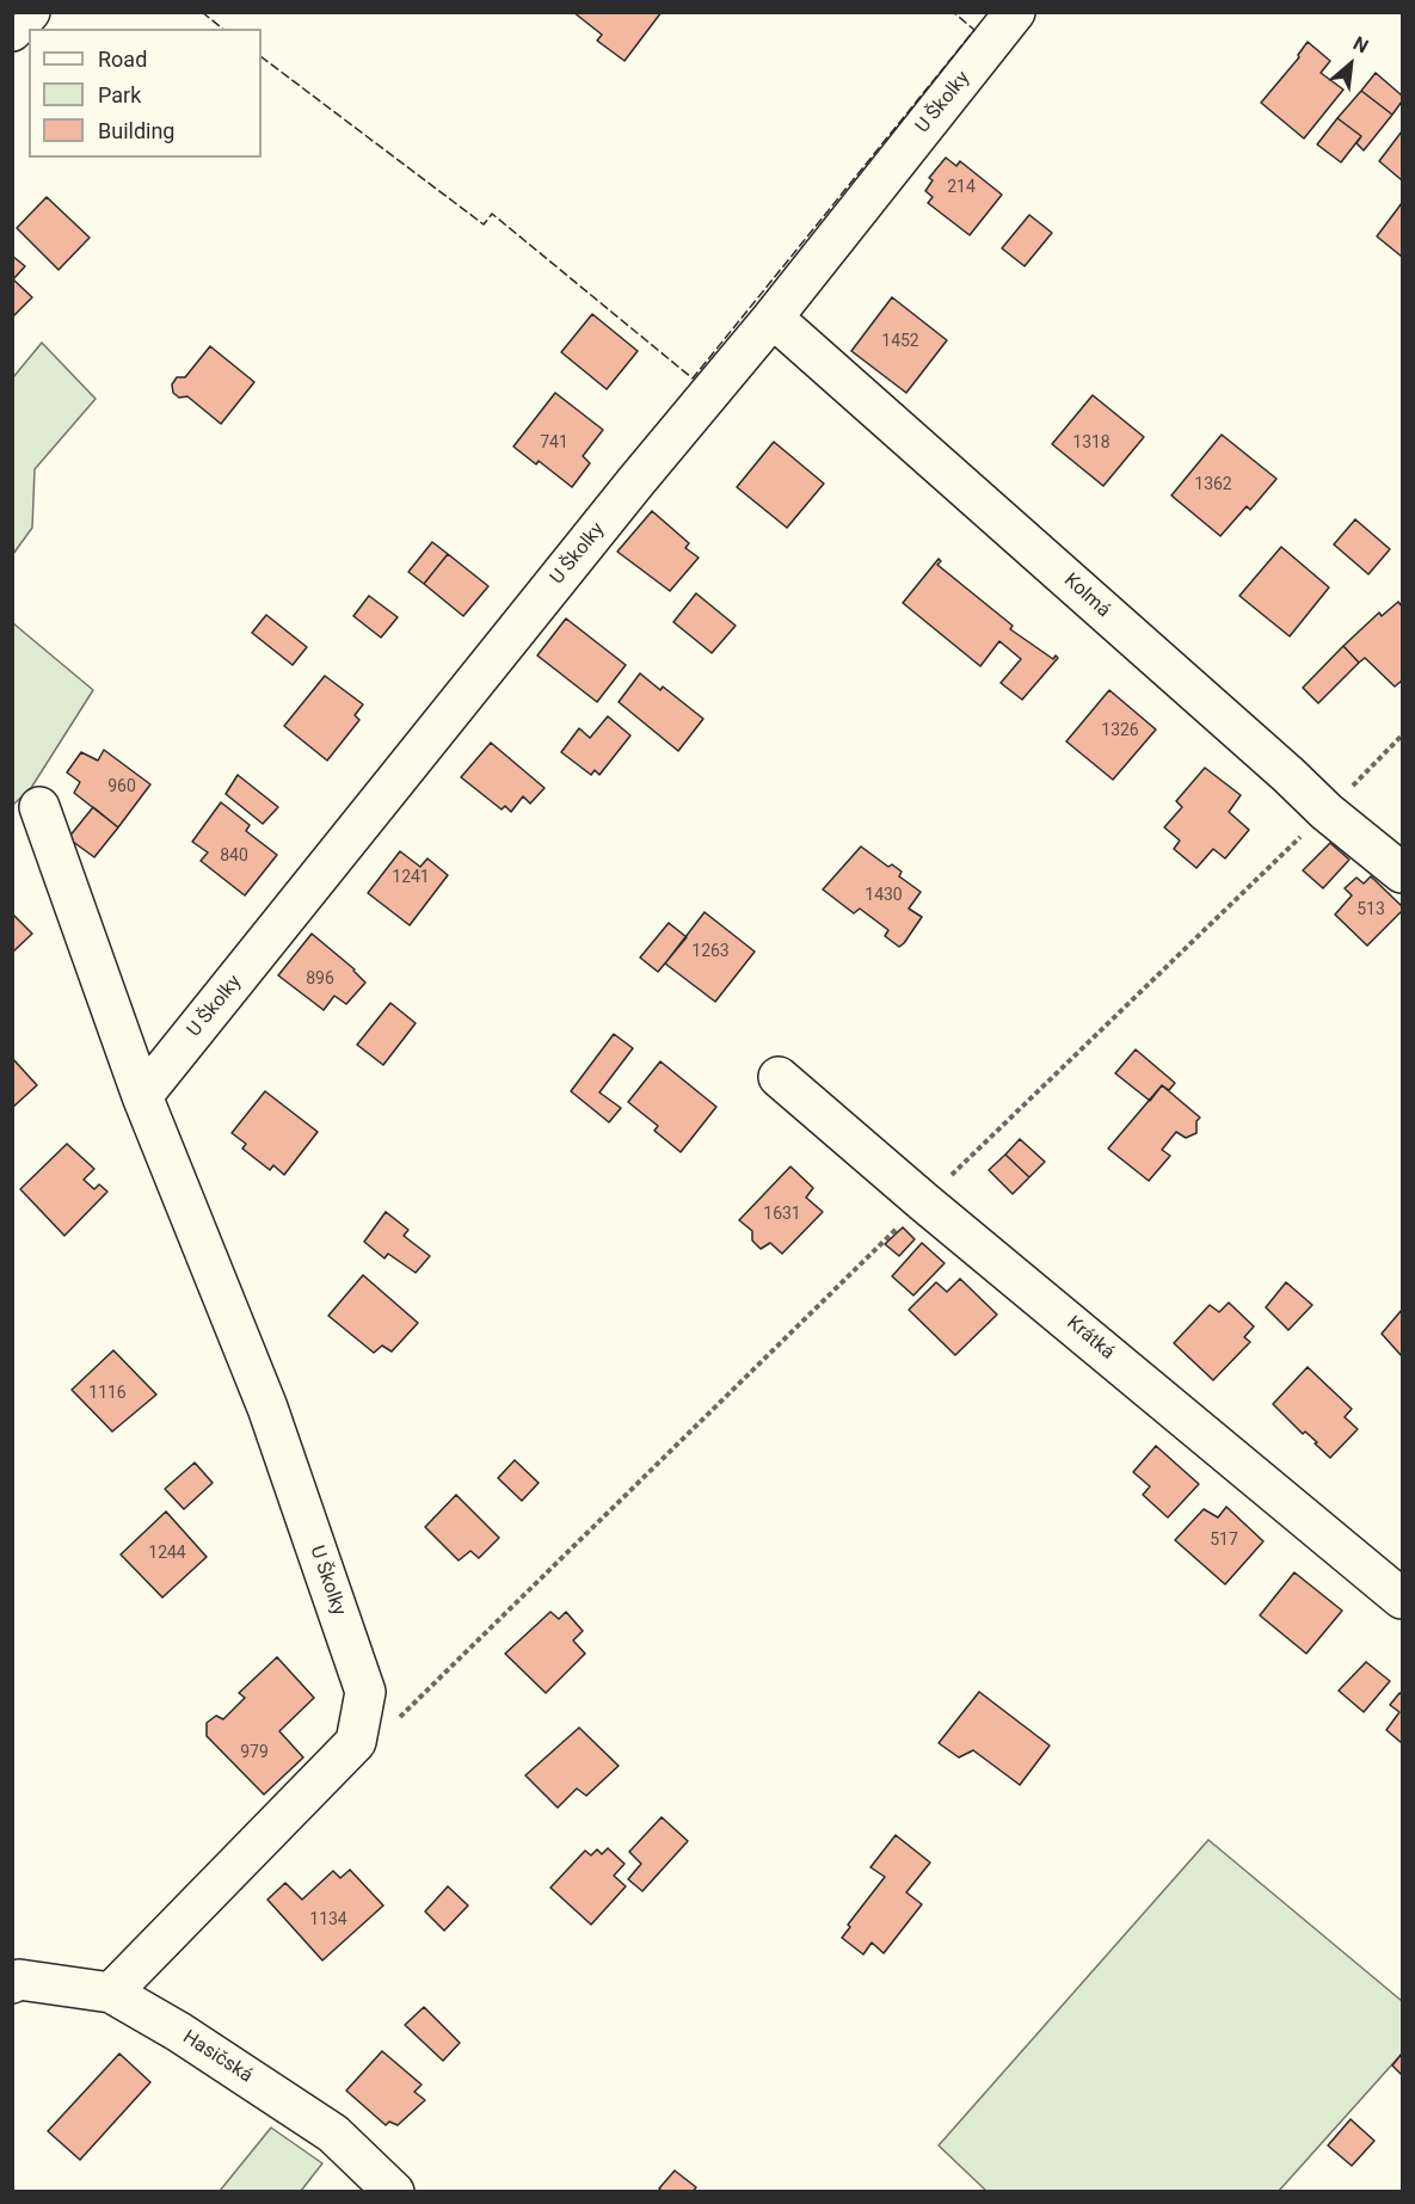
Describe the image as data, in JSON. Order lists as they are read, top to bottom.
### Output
{
  "streets": {
    "street": [
      "U Školky",
      "Kolmá",
      "Krátká",
      "Hasičská"
    ]
  },
  "crossings": [
    ["U Školky", "Kolmá"]
  ],
  "house_numbers": [
    "214",
    "1452",
    "741",
    "1318",
    "1362",
    "1326",
    "960",
    "840",
    "1241",
    "1430",
    "513",
    "1263",
    "896",
    "1631",
    "1116",
    "517",
    "1244",
    "979",
    "1134"
  ],
  "legend": ["Road", "Park", "Building"],
  "north": "top right"
}
